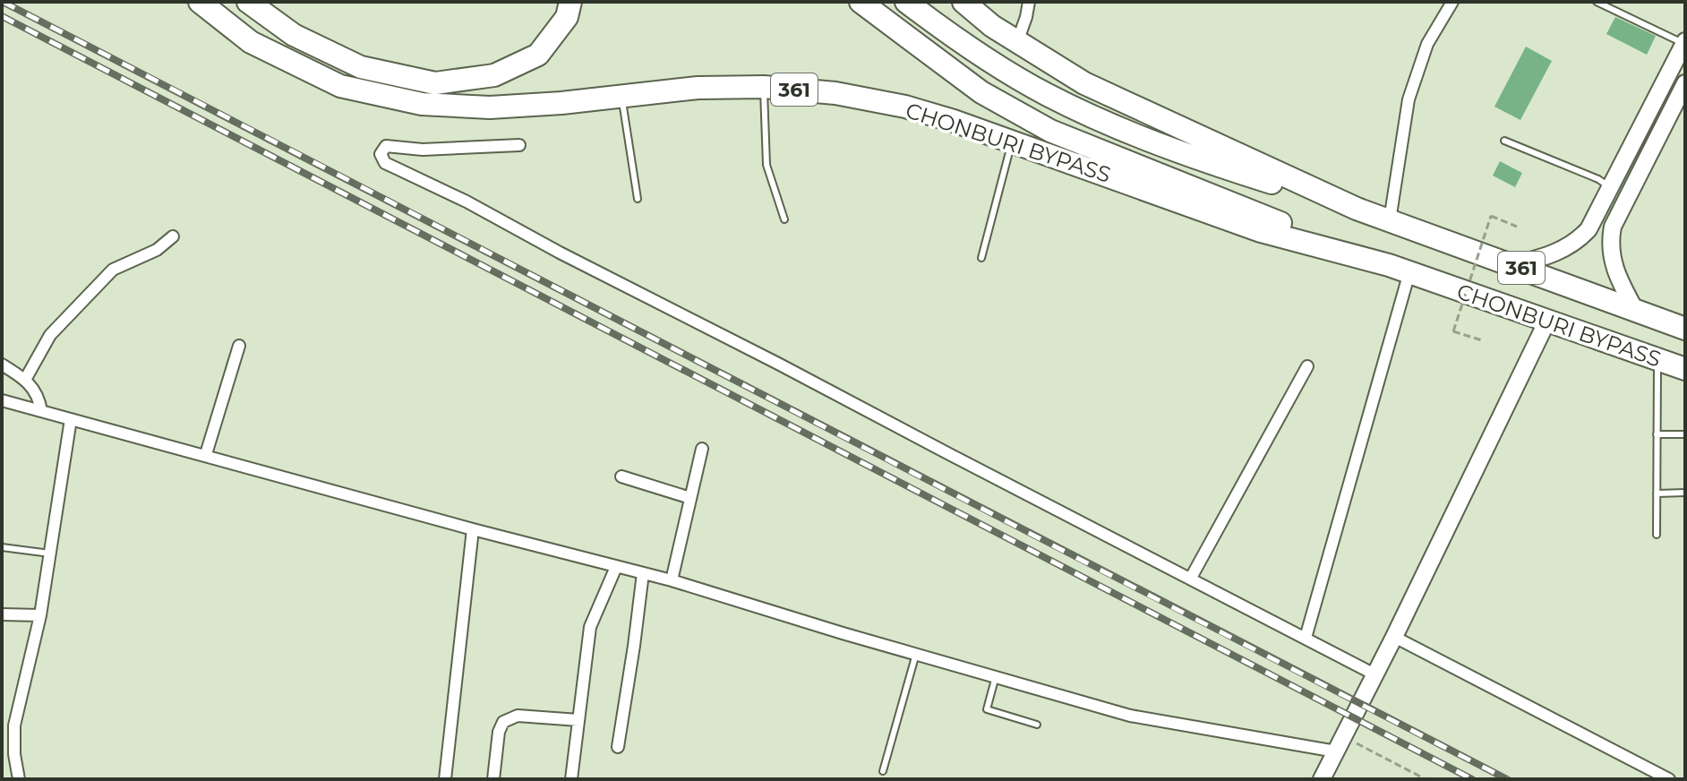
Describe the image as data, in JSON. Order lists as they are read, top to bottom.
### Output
{
  "streets": {
    "highway": ["361", "CHONBURI BYPASS"]
  }
}
